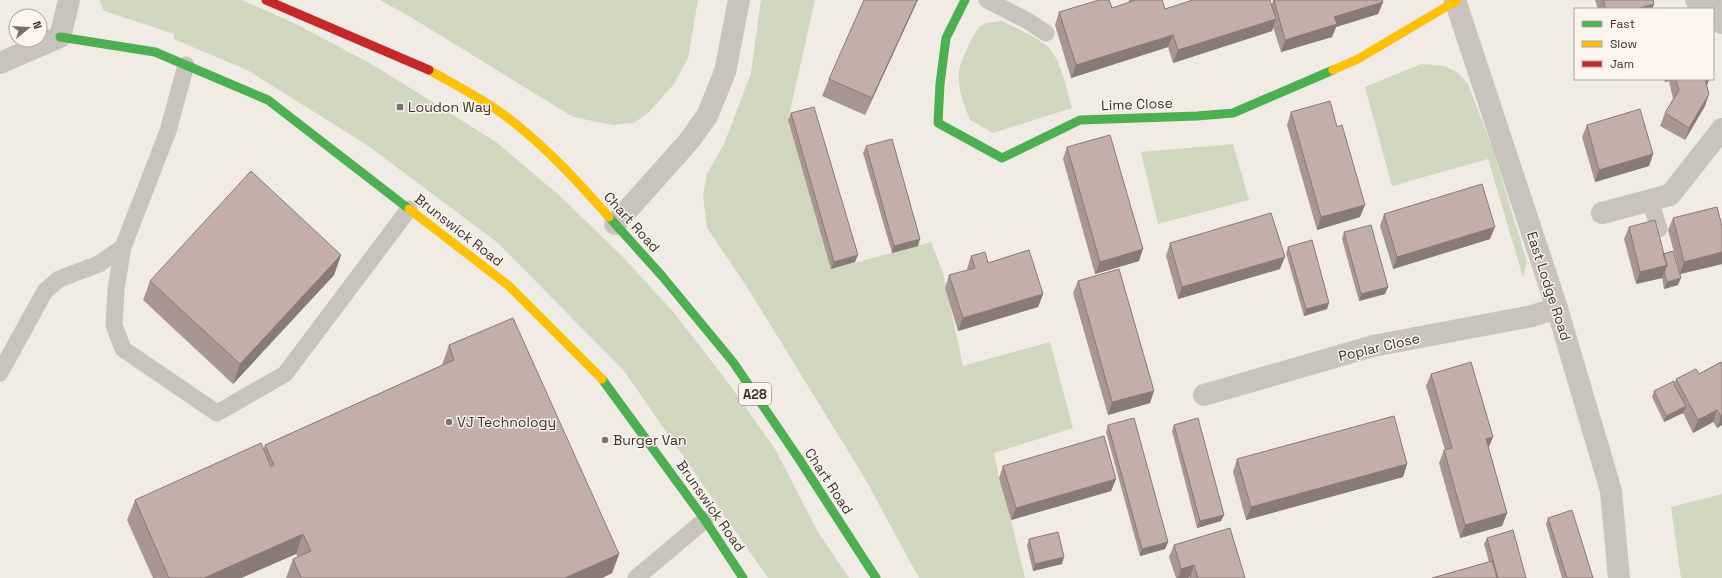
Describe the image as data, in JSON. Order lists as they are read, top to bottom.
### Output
{
  "streets": {
    "street": [
      "Lime Close",
      "Chart Road",
      "Brunswick Road",
      "East Lodge Road",
      "Poplar Close",
      "A28"
    ]
  },
  "crossings": [
    ["Lime Close", "East Lodge Road"],
    ["East Lodge Road", "Poplar Close"]
  ],
  "places": {
    "transit": ["Loudon Way"],
    "other": ["VJ Technology", "Burger Van"]
  },
  "legend": ["Fast", "Slow", "Jam"],
  "north": "right"
}
